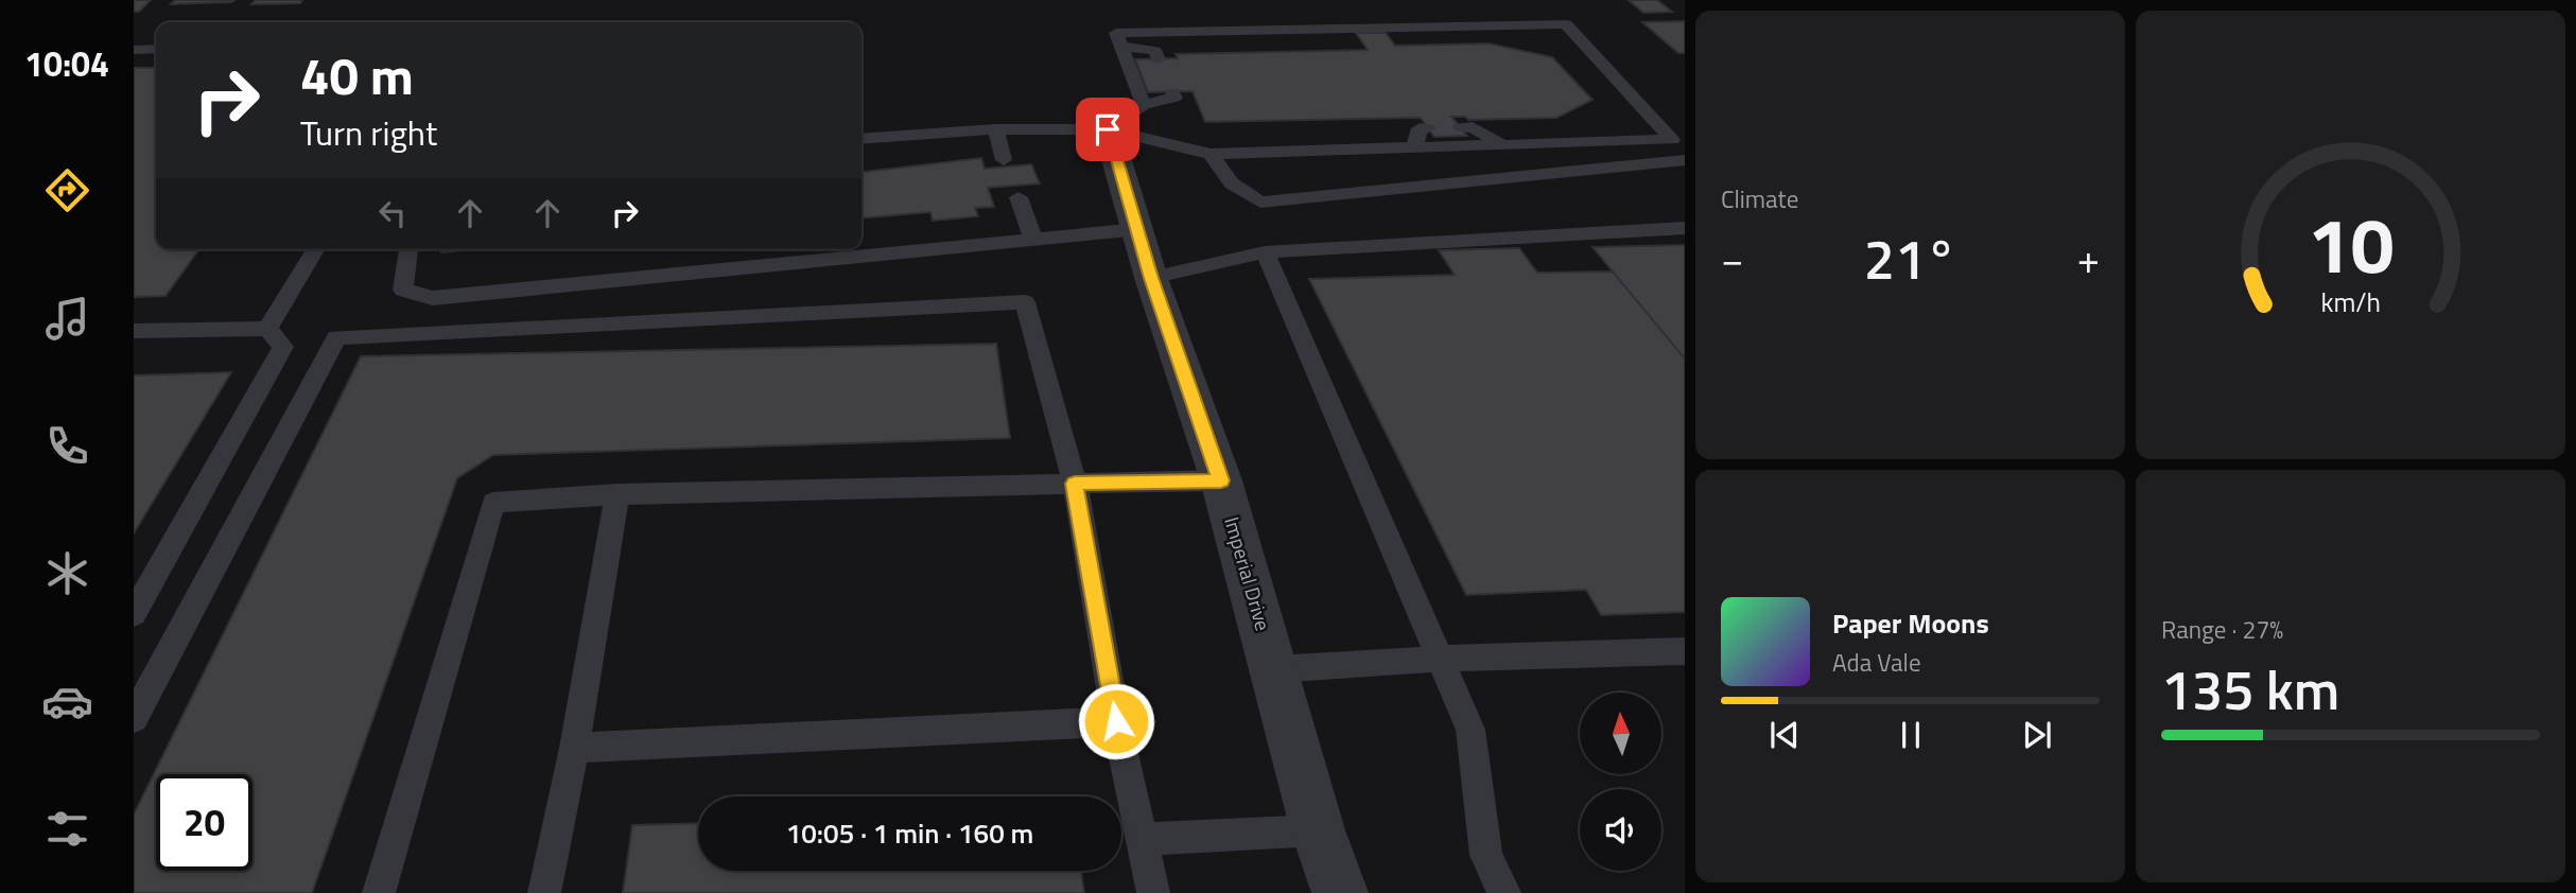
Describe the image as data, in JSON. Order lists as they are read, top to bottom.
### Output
{
  "streets": {
    "street": ["Imperial Drive"]
  },
  "north": "top",
  "page": {
    "tabs": "10:04",
    "tile": [
      "Climate",
      ["Range · 27%", "135 km"]
    ],
    "turn": ["40 m", "Turn right"],
    "heat": ["−", "21°", "+"],
    "song": ["Paper Moons", "Ada Vale"],
    "limit": "20",
    "trip": "10:05 · 1 min · 160 m",
    "gauge": ["10", "km/h"]
  }
}
